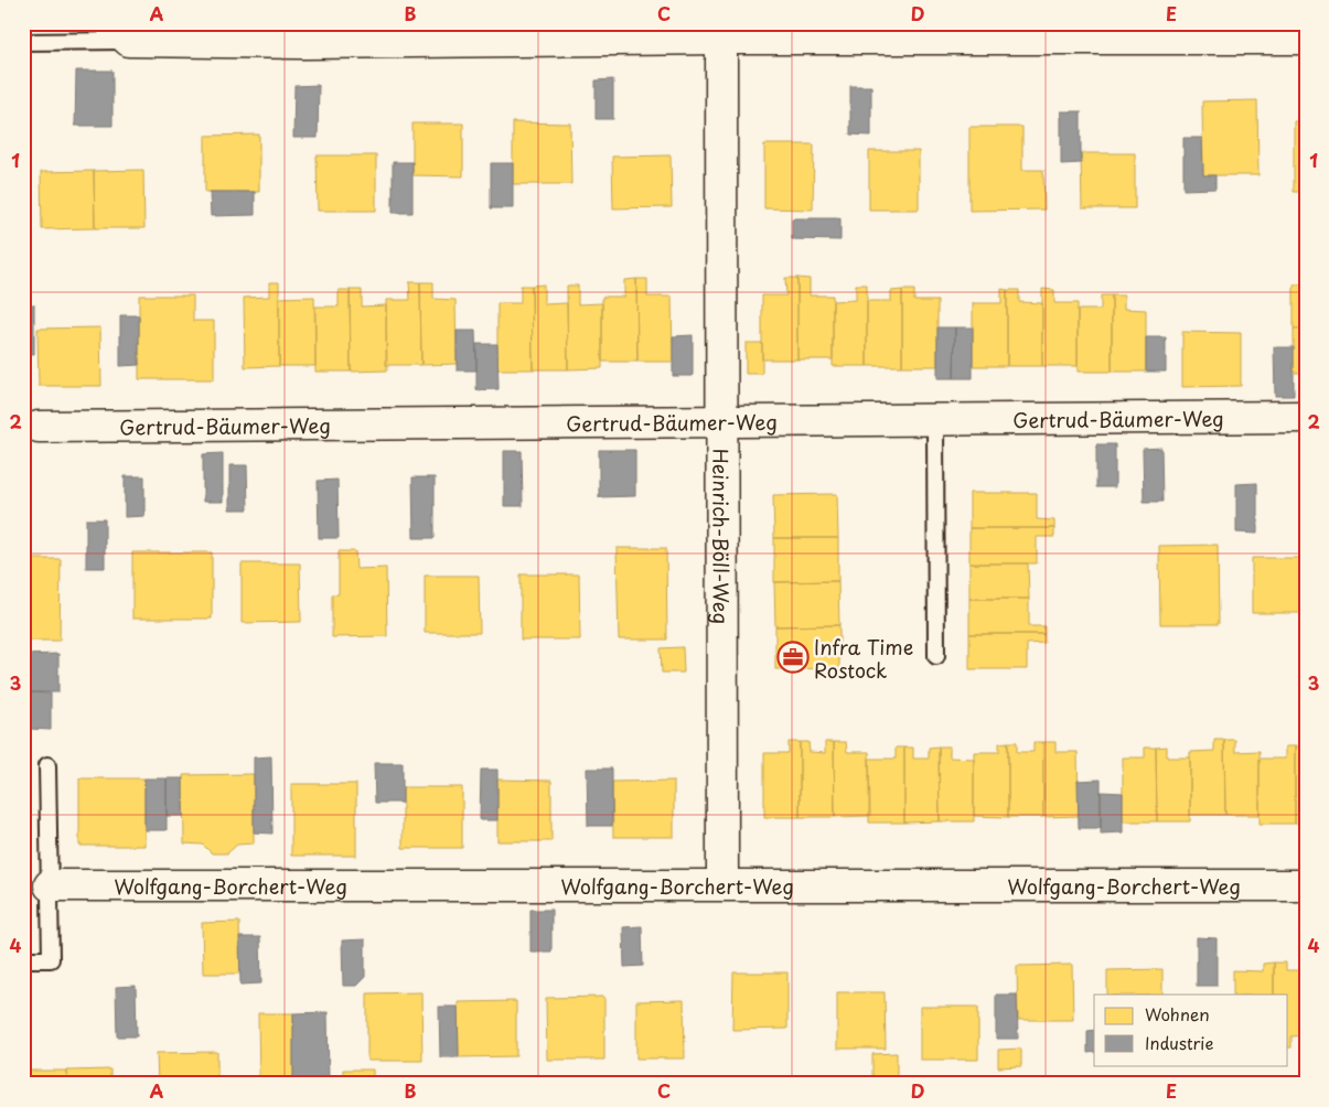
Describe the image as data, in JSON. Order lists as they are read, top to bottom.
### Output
{
  "streets": {
    "street": ["Gertrud-Bäumer-Weg", "Heinrich-Böll-Weg", "Wolfgang-Borchert-Weg"]
  },
  "crossings": [
    ["Gertrud-Bäumer-Weg", "Heinrich-Böll-Weg"],
    ["Heinrich-Böll-Weg", "Wolfgang-Borchert-Weg"]
  ],
  "places": {
    "office": ["Infra Time Rostock"]
  },
  "legend": ["Wohnen", "Industrie"],
  "grid": {
    "columns": [
      "A",
      "B",
      "C",
      "D",
      "E"
    ],
    "rows": [
      "1",
      "2",
      "3",
      "4"
    ]
  }
}
